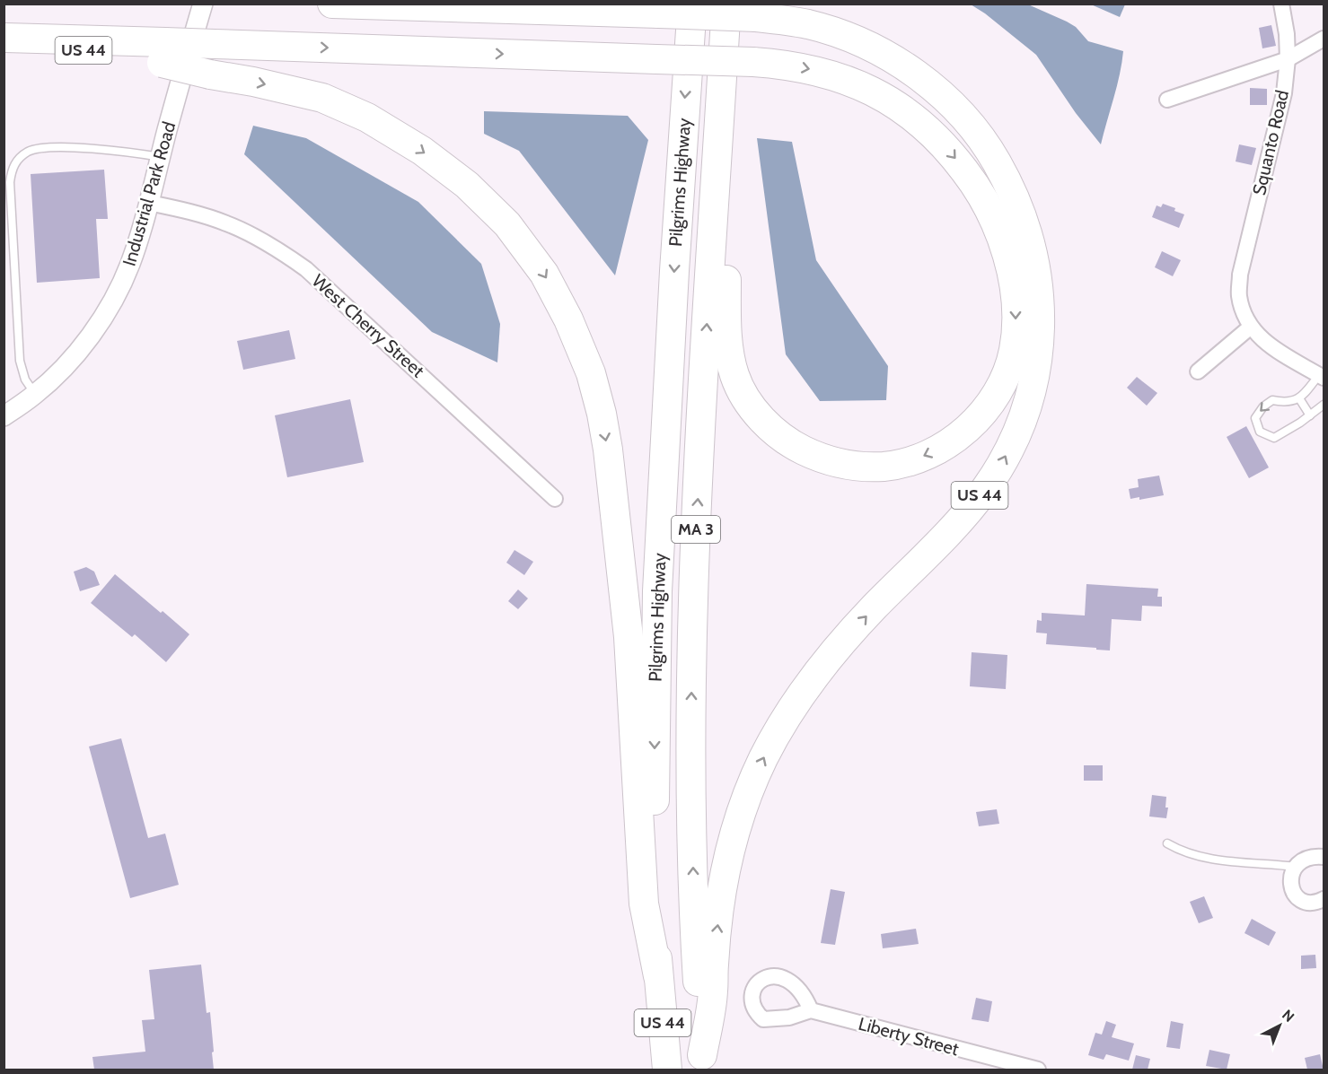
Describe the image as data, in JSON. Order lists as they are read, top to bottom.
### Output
{
  "streets": {
    "highway": ["US 44", "Pilgrims Highway", "MA 3"],
    "street": [
      "Squanto Road",
      "Industrial Park Road",
      "West Cherry Street",
      "Liberty Street"
    ]
  },
  "crossings": [
    ["US 44", "Pilgrims Highway"],
    ["Industrial Park Road", "West Cherry Street"]
  ],
  "north": "top right"
}
